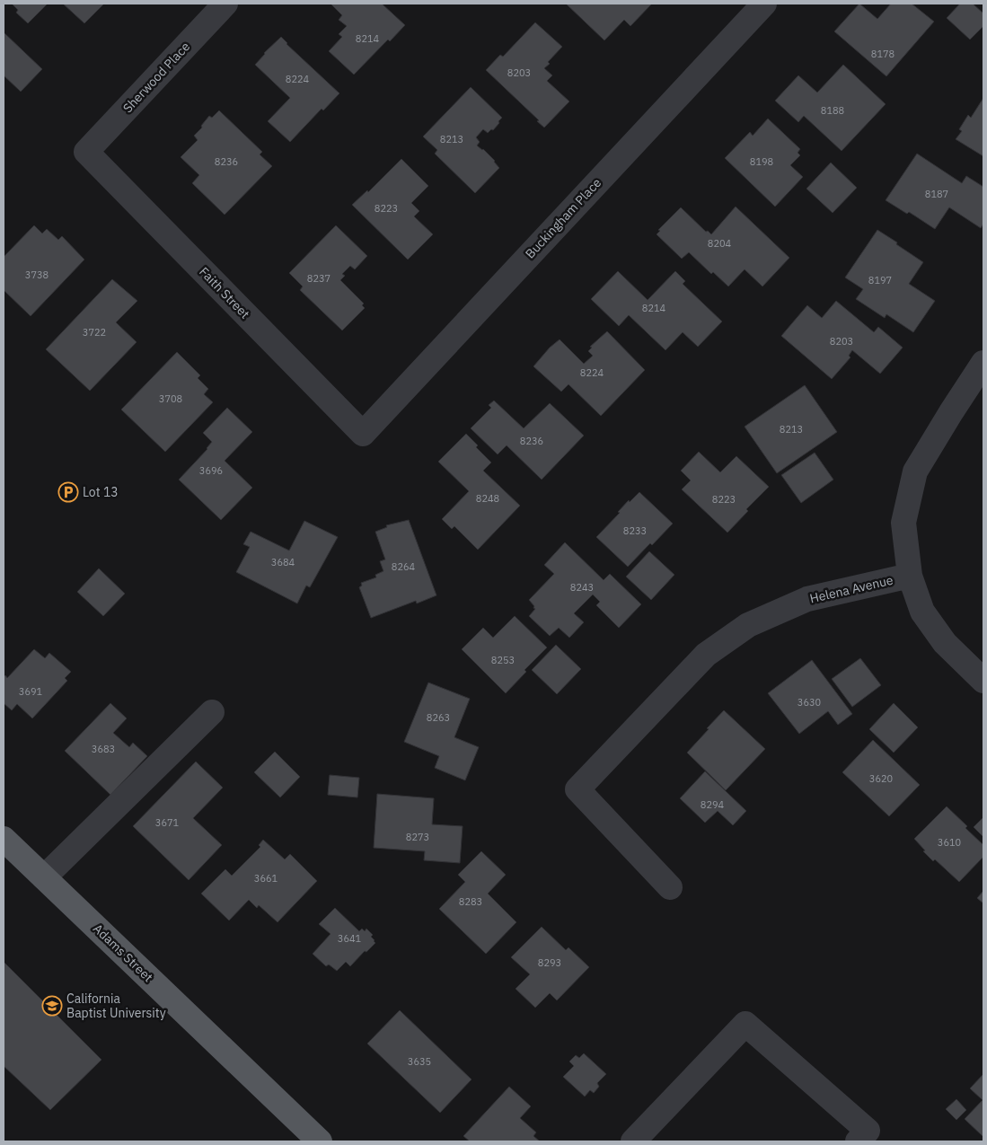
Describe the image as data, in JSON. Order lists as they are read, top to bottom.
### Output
{
  "streets": {
    "main road": ["Adams Street"],
    "street": [
      "Sherwood Place",
      "Buckingham Place",
      "Faith Street",
      "Helena Avenue"
    ]
  },
  "crossings": [
    ["Sherwood Place", "Faith Street"],
    ["Buckingham Place", "Faith Street"]
  ],
  "places": {
    "parking": ["Lot 13"],
    "school or university": ["California Baptist University"]
  },
  "house_numbers": [
    "8214",
    "8178",
    "8203",
    "8224",
    "8188",
    "8213",
    "8236",
    "8198",
    "8187",
    "8223",
    "8204",
    "3738",
    "8237",
    "8197",
    "8214",
    "3722",
    "8203",
    "8224",
    "3708",
    "8213",
    "8236",
    "3696",
    "8248",
    "8223",
    "8233",
    "3684",
    "8264",
    "8243",
    "8253",
    "3691",
    "3630",
    "8263",
    "3683",
    "3620",
    "8294",
    "3671",
    "8273",
    "3610",
    "3661",
    "8283",
    "3641",
    "8293",
    "3635"
  ]
}
